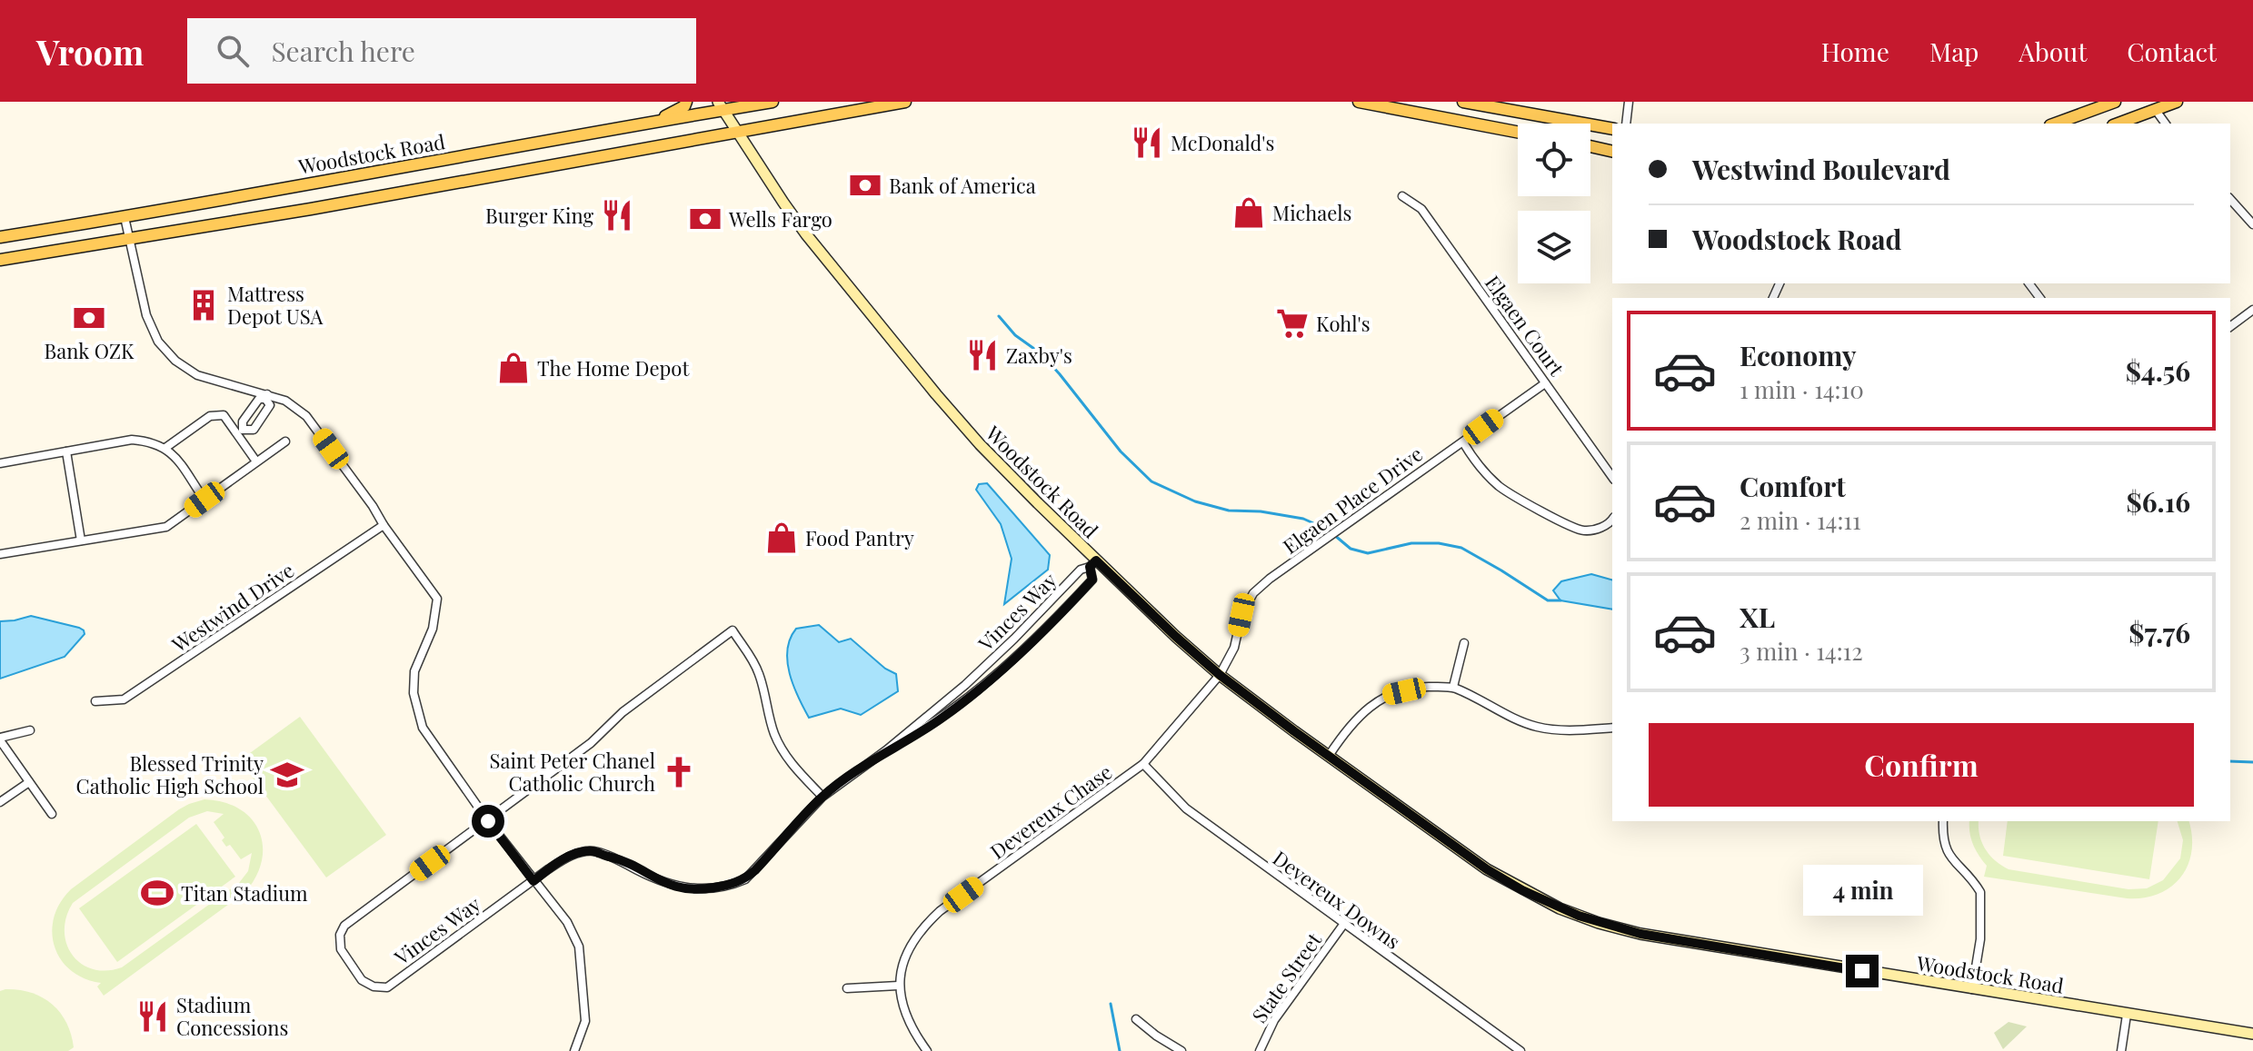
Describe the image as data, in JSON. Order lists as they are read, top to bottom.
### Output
{
  "streets": {
    "main road": ["Woodstock Road"],
    "street": [
      "Elgaen Court",
      "Elgaen Place Drive",
      "Westwind Drive",
      "Vinces Way",
      "Devereux Chase",
      "Devereux Downs",
      "State Street"
    ]
  },
  "crossings": [
    ["Woodstock Road", "Elgaen Place Drive"],
    ["Woodstock Road", "Vinces Way"],
    ["Woodstock Road", "Devereux Chase"],
    ["Elgaen Court", "Elgaen Place Drive"],
    ["Elgaen Place Drive", "Devereux Chase"],
    ["Devereux Chase", "Devereux Downs"],
    ["Devereux Downs", "State Street"]
  ],
  "places": {
    "restaurant": [
      "McDonald's",
      "Burger King",
      "Zaxby's",
      "Stadium Concessions"
    ],
    "bank": ["Bank of America", "Wells Fargo", "Bank OZK"],
    "shop": ["Michaels", "The Home Depot", "Food Pantry"],
    "building": ["Mattress Depot USA"],
    "supermarket": ["Kohl's"],
    "church": ["Saint Peter Chanel Catholic Church"],
    "school or university": ["Blessed Trinity Catholic High School"],
    "sports": ["Titan Stadium"]
  },
  "page": {
    "header": "Vroom",
    "search": "Search here",
    "nav": [
      "Home",
      "Map",
      "About",
      "Contact"
    ],
    "banner": ["Westwind Boulevard", "Woodstock Road"],
    "list": [
      {
        "name": "Economy",
        "note": "1 min · 14:10",
        "value": "$4.56"
      },
      {
        "name": "Comfort",
        "note": "2 min · 14:11",
        "value": "$6.16"
      },
      {
        "name": "XL",
        "note": "3 min · 14:12",
        "value": "$7.76"
      }
    ],
    "buttons": "Confirm",
    "bubble": "4 min"
  }
}
